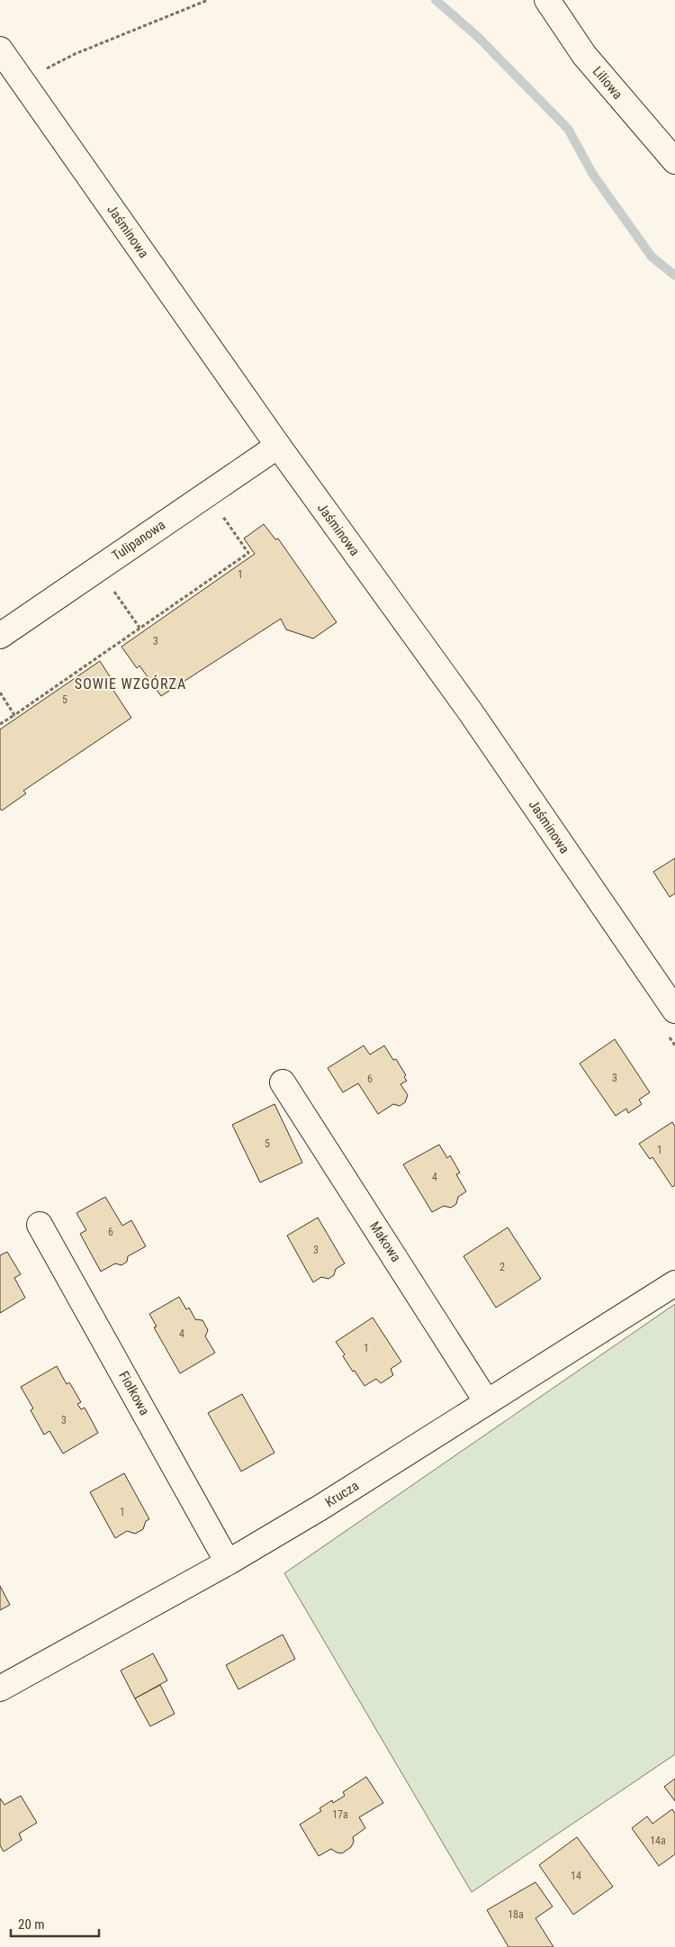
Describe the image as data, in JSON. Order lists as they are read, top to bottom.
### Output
{
  "streets": {
    "street": [
      "Liliowa",
      "Jaśminowa",
      "Tulipanowa",
      "Makowa",
      "Fiołkowa",
      "Krucza"
    ]
  },
  "crossings": [
    ["Jaśminowa", "Tulipanowa"],
    ["Makowa", "Krucza"],
    ["Fiołkowa", "Krucza"]
  ],
  "districts": ["SOWIE WZGÓRZA"],
  "house_numbers": [
    "1",
    "3",
    "5",
    "3",
    "6",
    "5",
    "1",
    "4",
    "6",
    "3",
    "2",
    "4",
    "1",
    "3",
    "1",
    "17a",
    "14a",
    "14",
    "18a"
  ],
  "scale_bar": "20 m"
}
